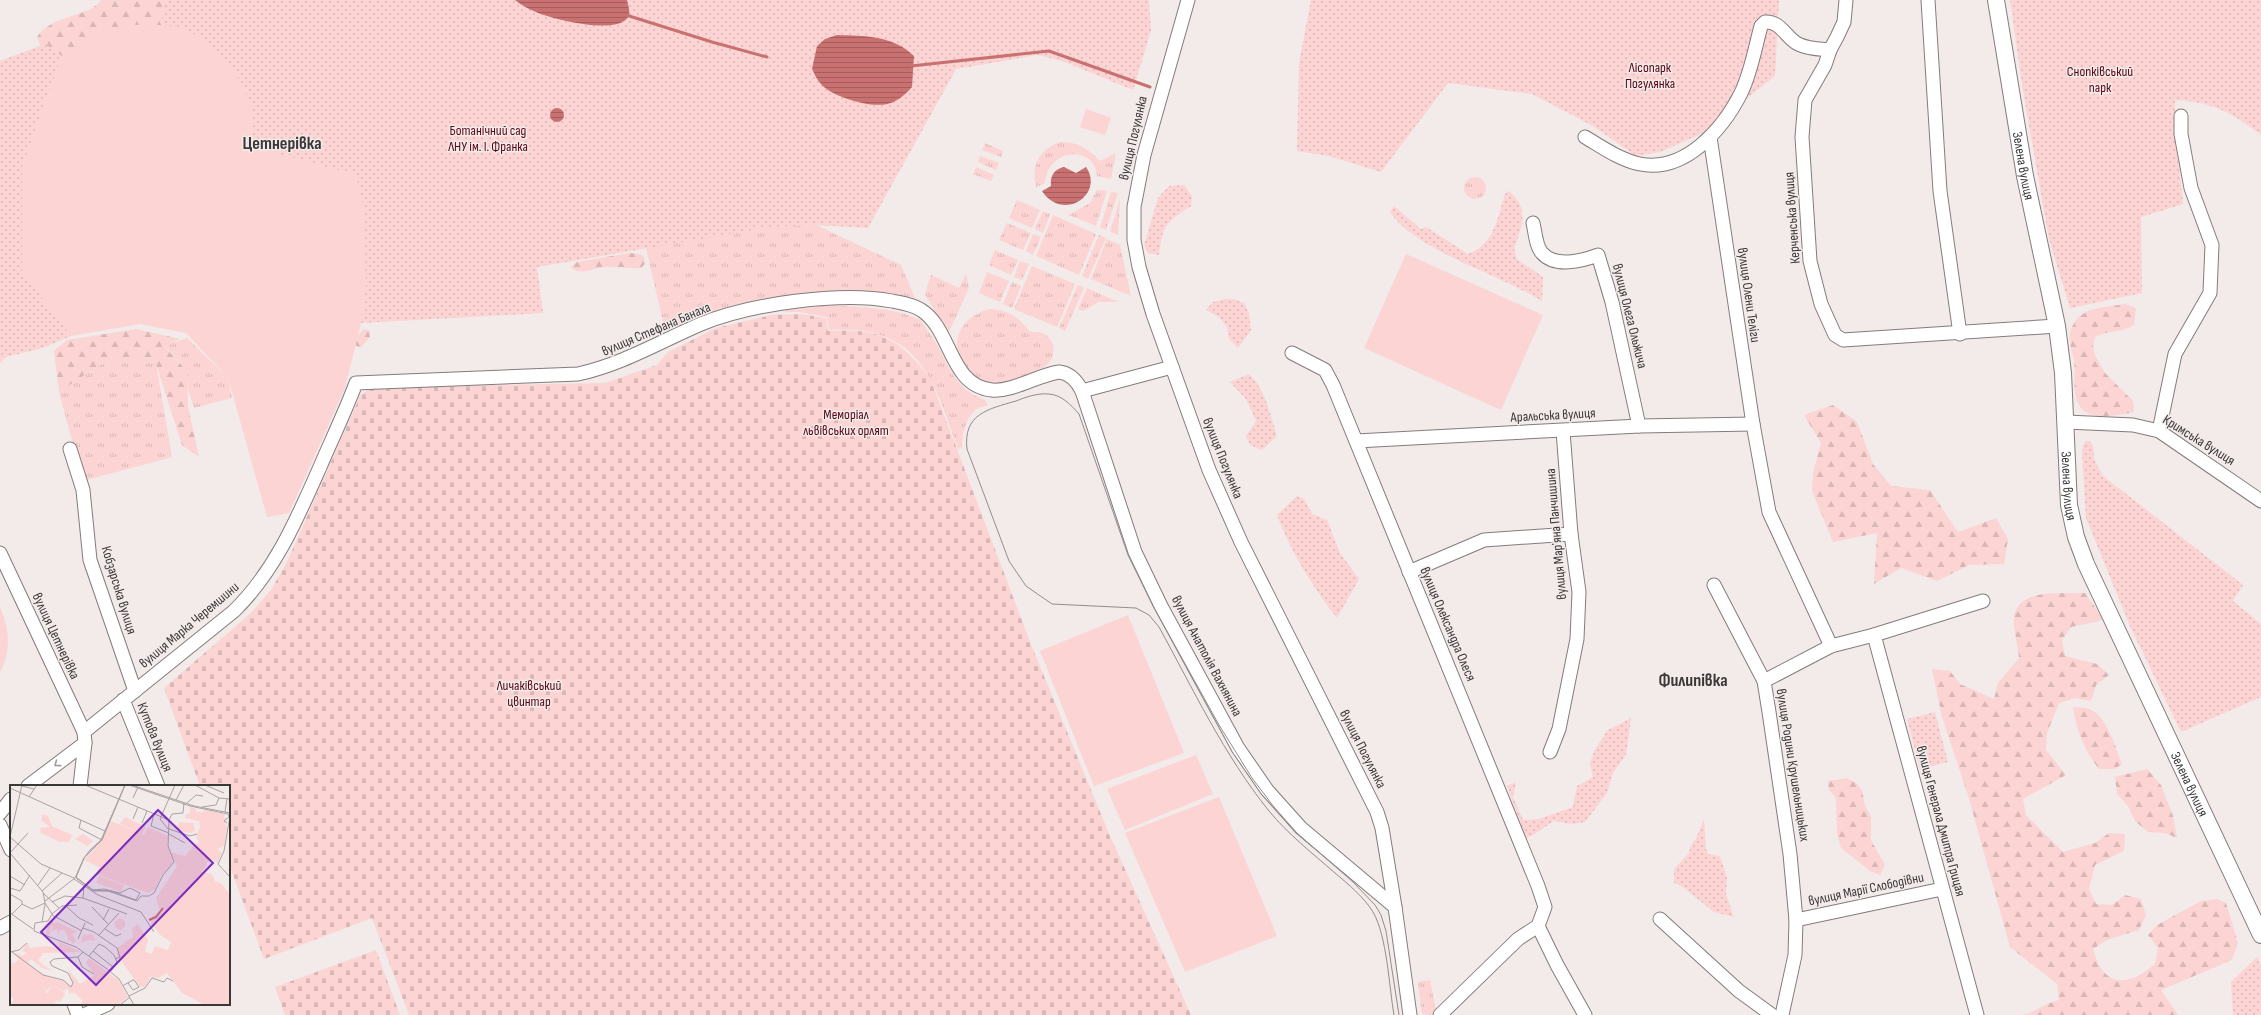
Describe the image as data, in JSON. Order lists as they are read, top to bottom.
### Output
{
  "streets": {
    "main road": ["Зелена вулиця"],
    "street": [
      "вулиця Погулянка",
      "Керченська вулиця",
      "вулиця Олени Теліги",
      "вулиця Олега Ольжича",
      "вулиця Стефана Банаха",
      "Аральська вулиця",
      "Кримська вулиця",
      "вулиця Марʼяна Панчишина",
      "Кобзарська вулиця",
      "вулиця Олександра Олеся",
      "вулиця Марка Черемшини",
      "вулиця Цетнерівка",
      "вулиця Анатолія Вахнянина",
      "Кутова вулиця",
      "вулиця Родини Крушельницьких",
      "вулиця Генерала Дмитра Грицая",
      "вулиця Марії Слободівни"
    ]
  },
  "crossings": [
    ["вулиця Погулянка", "вулиця Анатолія Вахнянина"],
    ["Зелена вулиця", "Керченська вулиця"],
    ["Зелена вулиця", "Кримська вулиця"],
    ["вулиця Олени Теліги", "Аральська вулиця"],
    ["вулиця Олени Теліги", "вулиця Родини Крушельницьких"],
    ["вулиця Олега Ольжича", "Аральська вулиця"],
    ["вулиця Стефана Банаха", "вулиця Марка Черемшини"],
    ["вулиця Стефана Банаха", "вулиця Анатолія Вахнянина"],
    ["Аральська вулиця", "вулиця Марʼяна Панчишина"],
    ["Аральська вулиця", "вулиця Олександра Олеся"],
    ["Кобзарська вулиця", "вулиця Марка Черемшини"],
    ["вулиця Марка Черемшини", "вулиця Цетнерівка"],
    ["вулиця Марка Черемшини", "Кутова вулиця"],
    ["вулиця Родини Крушельницьких", "вулиця Генерала Дмитра Грицая"],
    ["вулиця Родини Крушельницьких", "вулиця Марії Слободівни"],
    ["вулиця Генерала Дмитра Грицая", "вулиця Марії Слободівни"]
  ],
  "districts": ["Цетнерівка", "Филипівка"],
  "parks": [
    "Лісопарк Погулянка",
    "Снопківський парк",
    "Ботанічний сад ЛНУ ім. І. Франка",
    "Меморіал львівських орлят",
    "Личаківський цвинтар"
  ]
}
